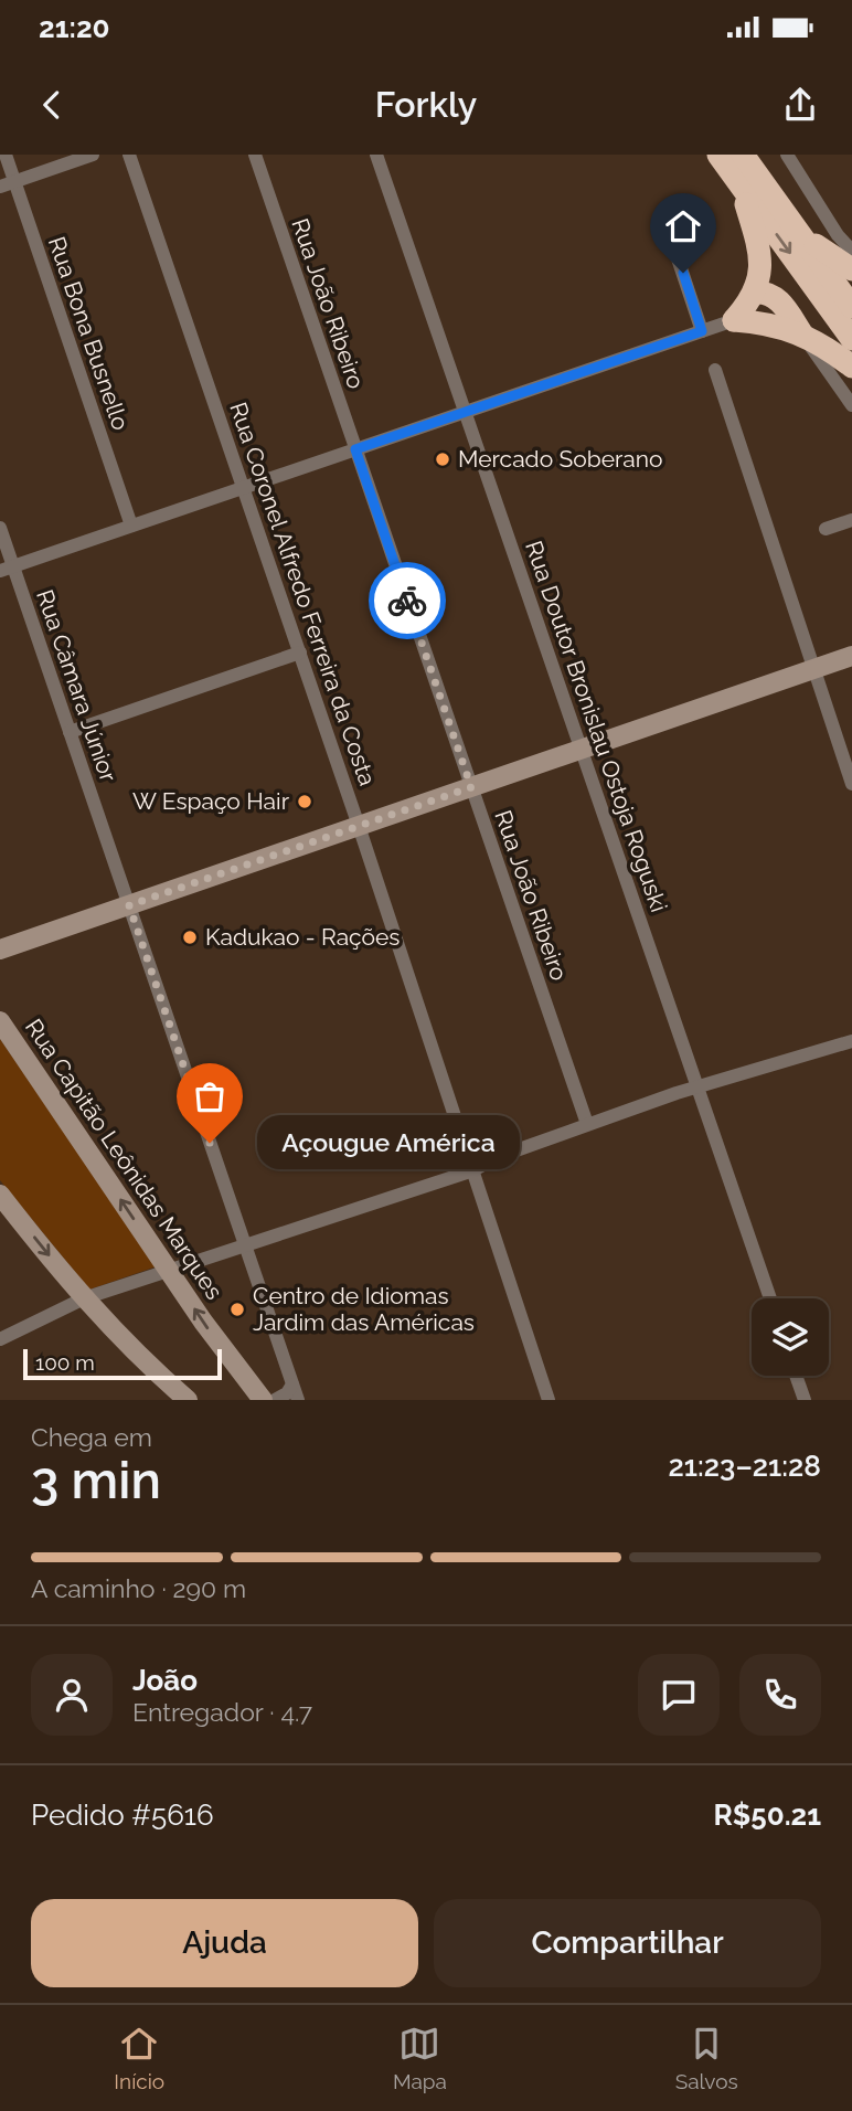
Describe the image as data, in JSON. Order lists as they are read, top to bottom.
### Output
{
  "streets": {
    "main road": ["Rua Capitão Leônidas Marques"],
    "street": [
      "Rua João Ribeiro",
      "Rua Bona Busnello",
      "Rua Coronel Alfredo Ferreira da Costa",
      "Rua Câmara Júnior",
      "Rua Doutor Bronislau Ostoja Roguski"
    ]
  },
  "places": [
    "Mercado Soberano",
    "W Espaço Hair",
    "Kadukao - Rações",
    "Açougue América",
    "Centro de Idiomas Jardim das Américas"
  ],
  "scale_bar": "100 m",
  "page": {
    "status": "21:20",
    "header": "Forkly",
    "bubble": "Açougue América",
    "scale": "100 m",
    "heading": ["3 min", "Chega em", "21:23–21:28"],
    "panel": [
      "João",
      "Entregador · 4.7",
      "Pedido #5616",
      "R$50.21"
    ],
    "bar": "A caminho · 290 m",
    "buttons": ["Ajuda", "Compartilhar"],
    "tabs": ["Início", "Mapa", "Salvos"]
  }
}
